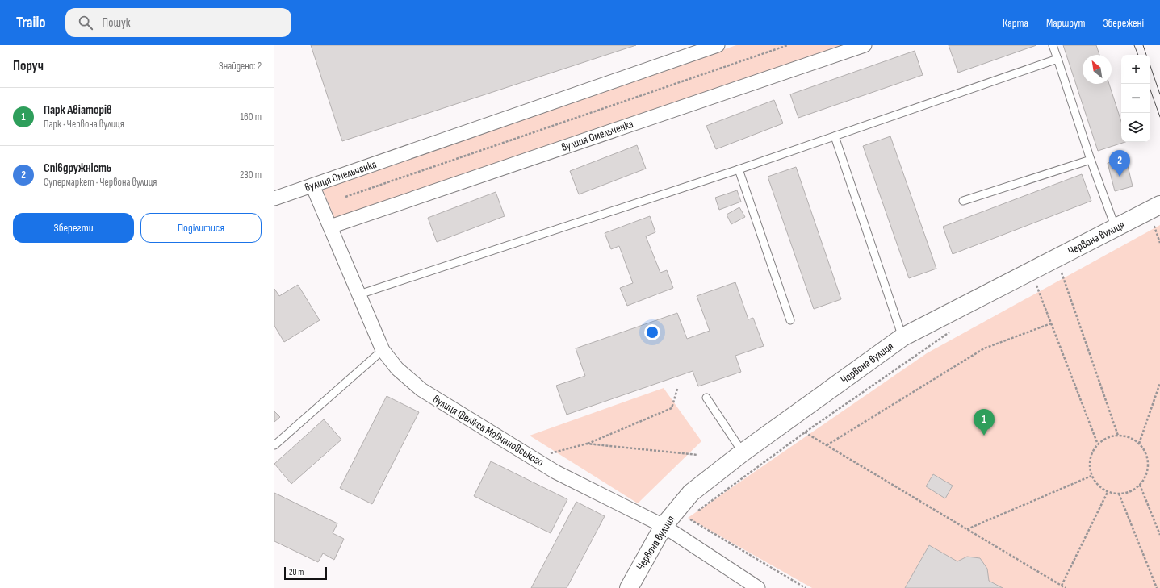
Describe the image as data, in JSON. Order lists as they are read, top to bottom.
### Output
{
  "streets": {
    "main road": ["Червона вулиця"],
    "street": ["вулиця Омельченка", "вулиця Фелікса Мовчановського"]
  },
  "crossings": [
    ["вулиця Омельченка", "вулиця Фелікса Мовчановського"],
    ["Червона вулиця", "вулиця Фелікса Мовчановського"]
  ],
  "scale_bar": "20 m",
  "north": "top left",
  "page": {
    "header": "Trailo",
    "search": "Пошук",
    "nav": ["Карта", "Маршрут", "Збережені"],
    "heading": ["Поруч", "Знайдено: 2"],
    "map_buttons": ["+", "−"],
    "list": [
      {
        "mark": "1",
        "name": "Парк Авіаторів",
        "note": "Парк · Червона вулиця",
        "value": "160 m"
      },
      {
        "mark": "2",
        "name": "Співдружність",
        "note": "Супермаркет · Червона вулиця",
        "value": "230 m"
      }
    ],
    "pins": ["2", "1"],
    "buttons": ["Зберегти", "Поділитися"],
    "scale": "20 m"
  }
}
